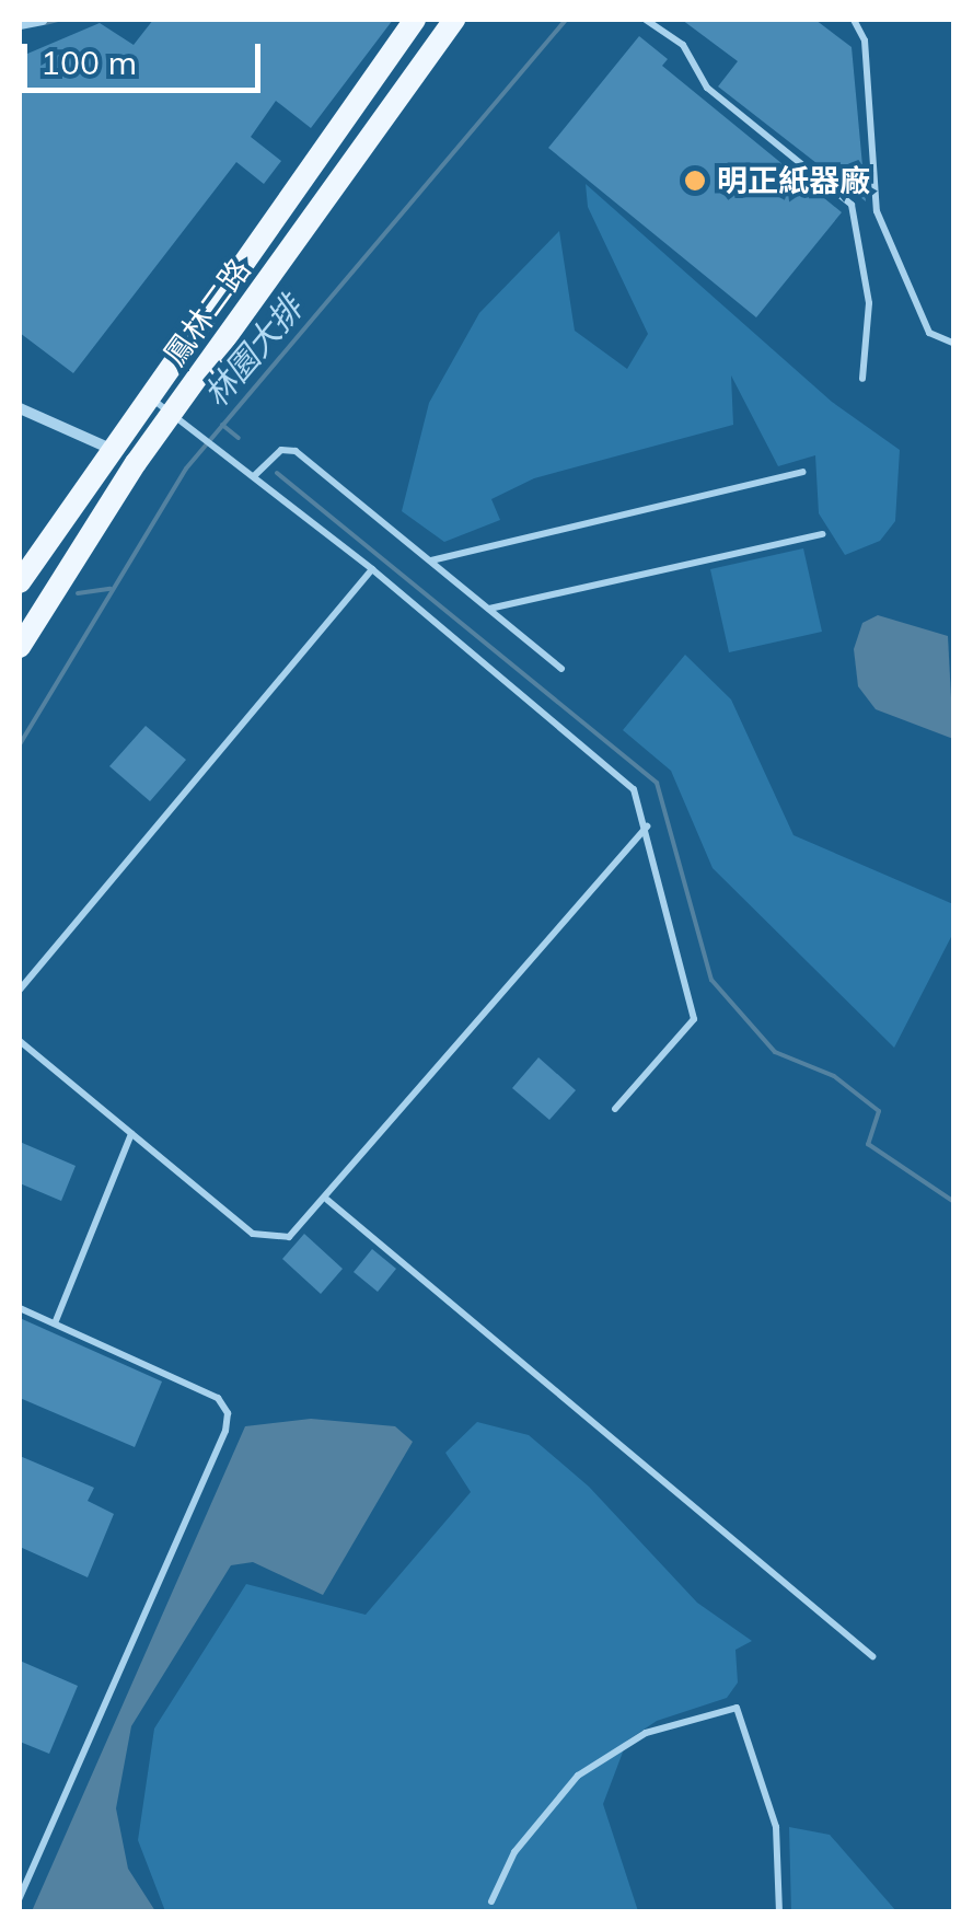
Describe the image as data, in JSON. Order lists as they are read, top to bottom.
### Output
{
  "streets": {
    "main road": ["鳳林二路"]
  },
  "water": ["林園大排"],
  "places": ["明正紙器廠"],
  "scale_bar": "100 m"
}
